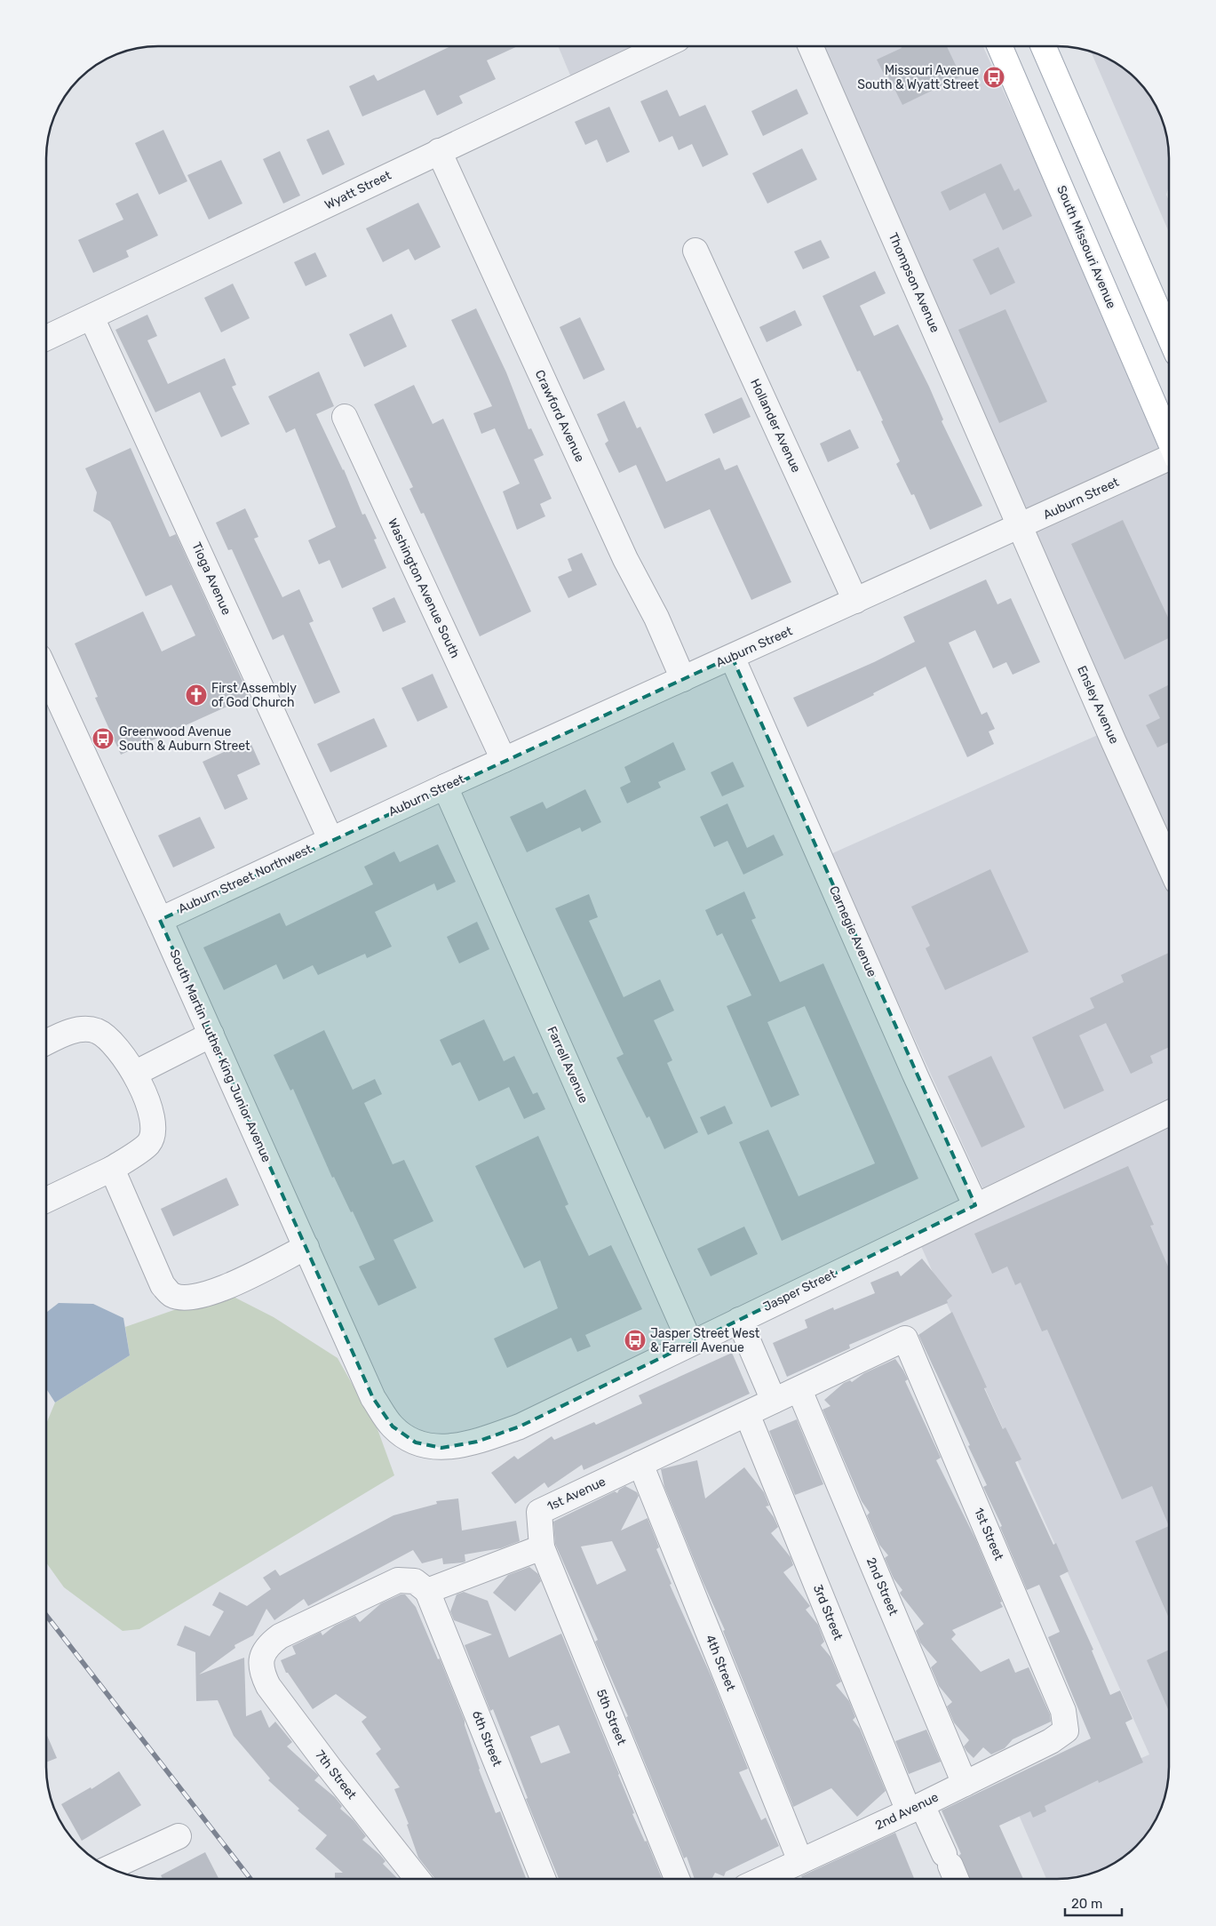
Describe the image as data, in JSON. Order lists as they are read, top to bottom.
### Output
{
  "streets": {
    "main road": ["South Missouri Avenue"],
    "street": [
      "Wyatt Street",
      "Thompson Avenue",
      "Crawford Avenue",
      "Hollander Avenue",
      "Auburn Street",
      "Tioga Avenue",
      "Washington Avenue South",
      "Ensley Avenue",
      "Auburn Street Northwest",
      "Carnegie Avenue",
      "South Martin Luther King Junior Avenue",
      "Farrell Avenue",
      "Jasper Street",
      "1st Avenue",
      "1st Street",
      "2nd Street",
      "3rd Street",
      "4th Street",
      "5th Street",
      "6th Street",
      "7th Street",
      "2nd Avenue"
    ]
  },
  "crossings": [
    ["Wyatt Street", "Crawford Avenue"],
    ["Wyatt Street", "Tioga Avenue"],
    ["Thompson Avenue", "Auburn Street"],
    ["Thompson Avenue", "Ensley Avenue"],
    ["Crawford Avenue", "Auburn Street"],
    ["Hollander Avenue", "Auburn Street"],
    ["Auburn Street", "Tioga Avenue"],
    ["Auburn Street", "Washington Avenue South"],
    ["Auburn Street", "Ensley Avenue"],
    ["Auburn Street", "Auburn Street Northwest"],
    ["Auburn Street", "Carnegie Avenue"],
    ["Auburn Street", "Farrell Avenue"],
    ["Tioga Avenue", "Auburn Street Northwest"],
    ["Auburn Street Northwest", "South Martin Luther King Junior Avenue"],
    ["Carnegie Avenue", "Jasper Street"],
    ["South Martin Luther King Junior Avenue", "Jasper Street"],
    ["Farrell Avenue", "Jasper Street"],
    ["1st Avenue", "1st Street"],
    ["1st Avenue", "2nd Street"],
    ["1st Avenue", "3rd Street"],
    ["1st Avenue", "4th Street"],
    ["1st Avenue", "5th Street"],
    ["1st Street", "2nd Avenue"],
    ["2nd Street", "2nd Avenue"],
    ["3rd Street", "2nd Avenue"],
    ["4th Street", "2nd Avenue"],
    ["6th Street", "7th Street"]
  ],
  "places": {
    "bus stop": ["Missouri Avenue South & Wyatt Street", "Greenwood Avenue South & Auburn Street", "Jasper Street West & Farrell Avenue"],
    "church": ["First Assembly of God Church"]
  },
  "scale_bar": "20 m"
}
